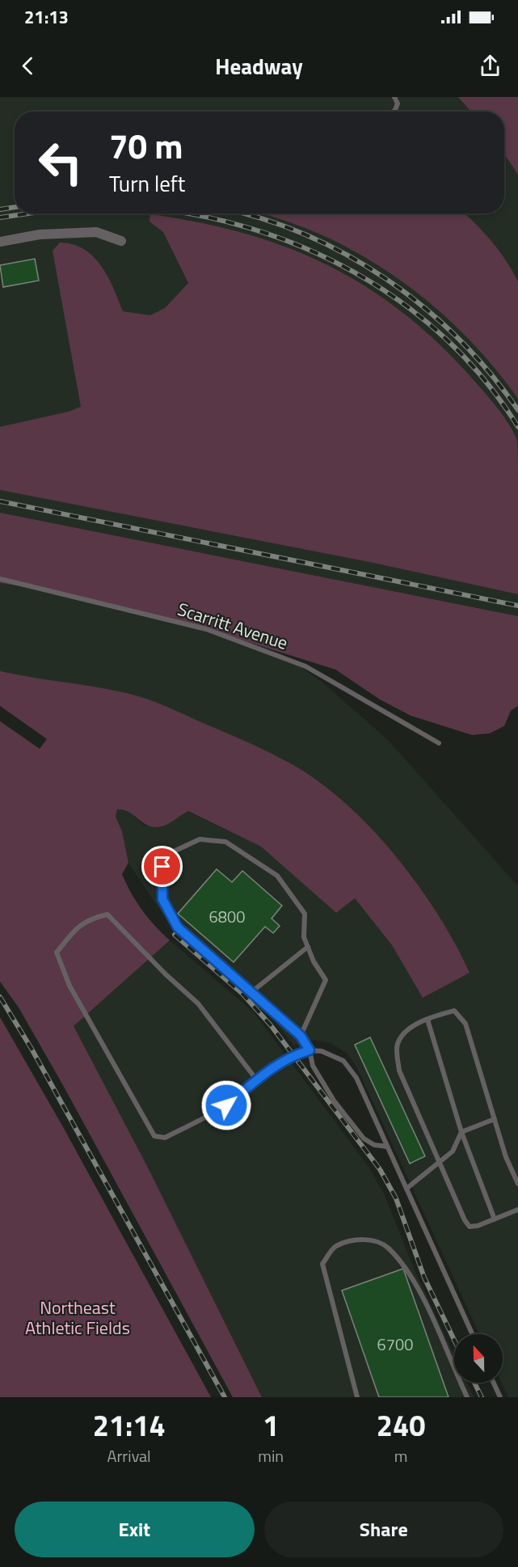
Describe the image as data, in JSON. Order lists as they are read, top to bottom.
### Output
{
  "streets": {
    "lane": ["Scarritt Avenue"]
  },
  "parks": ["Northeast Athletic Fields"],
  "house_numbers": ["6800", "6700"],
  "north": "top",
  "page": {
    "status": "21:13",
    "header": "Headway",
    "turn": ["70 m", "Turn left"],
    "eta": [
      "21:14",
      "Arrival",
      "1",
      "min",
      "240",
      "m"
    ],
    "buttons": ["Exit", "Share"]
  }
}
